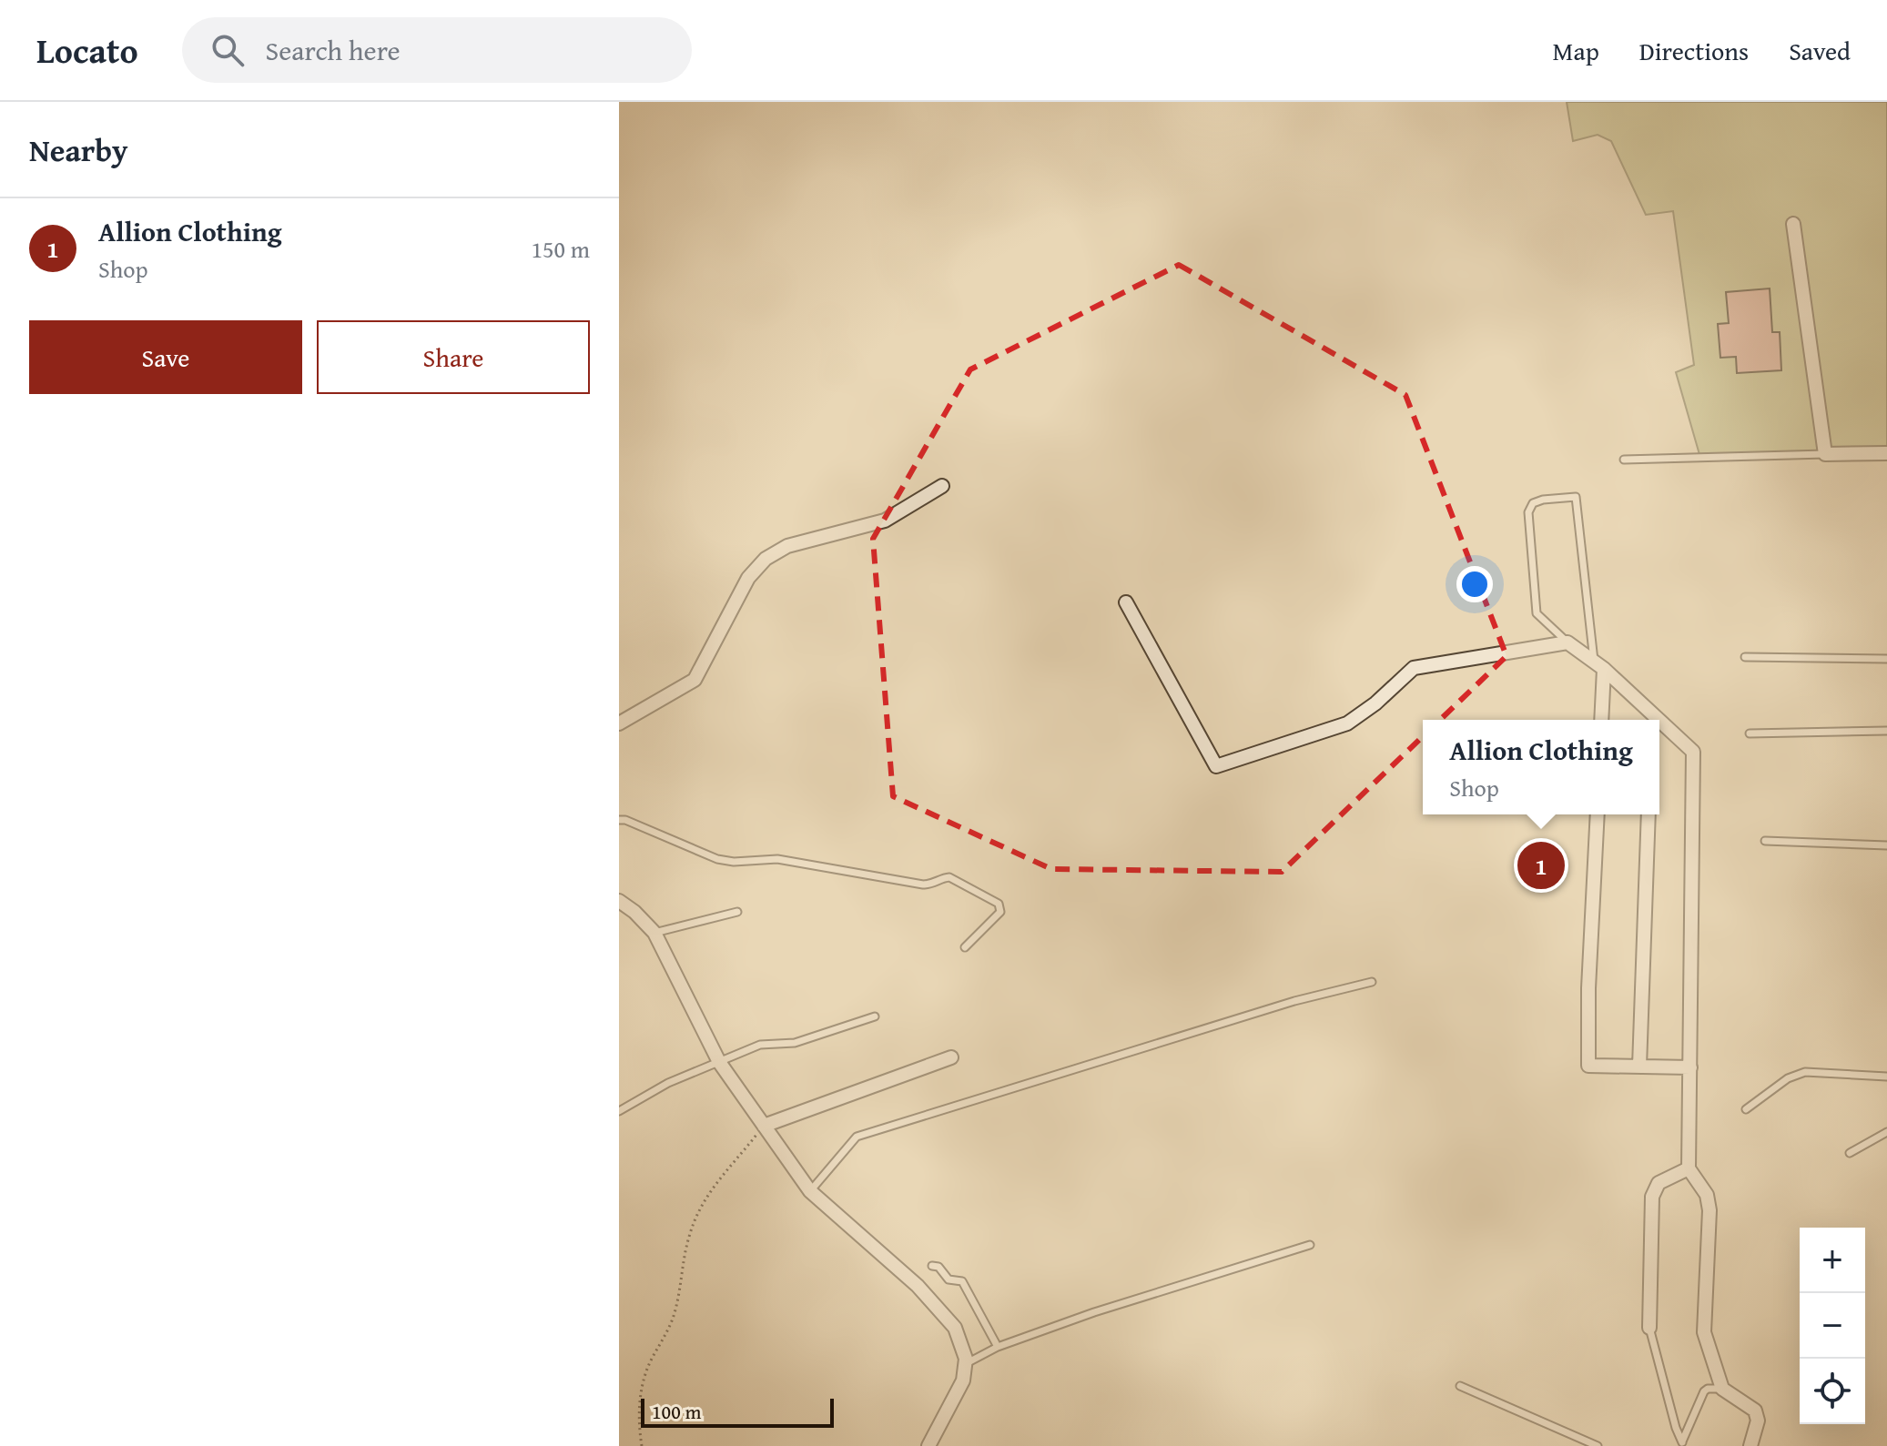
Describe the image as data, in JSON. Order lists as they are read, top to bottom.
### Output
{
  "scale_bar": "100 m",
  "page": {
    "header": "Locato",
    "search": "Search here",
    "nav": ["Map", "Directions", "Saved"],
    "heading": "Nearby",
    "list": [
      {
        "mark": "1",
        "name": "Allion Clothing",
        "note": "Shop",
        "value": "150 m"
      }
    ],
    "buttons": ["Save", "Share"],
    "popup": ["Allion Clothing", "Shop"],
    "pins": "1",
    "map_buttons": ["+", "−"],
    "scale": "100 m"
  }
}
